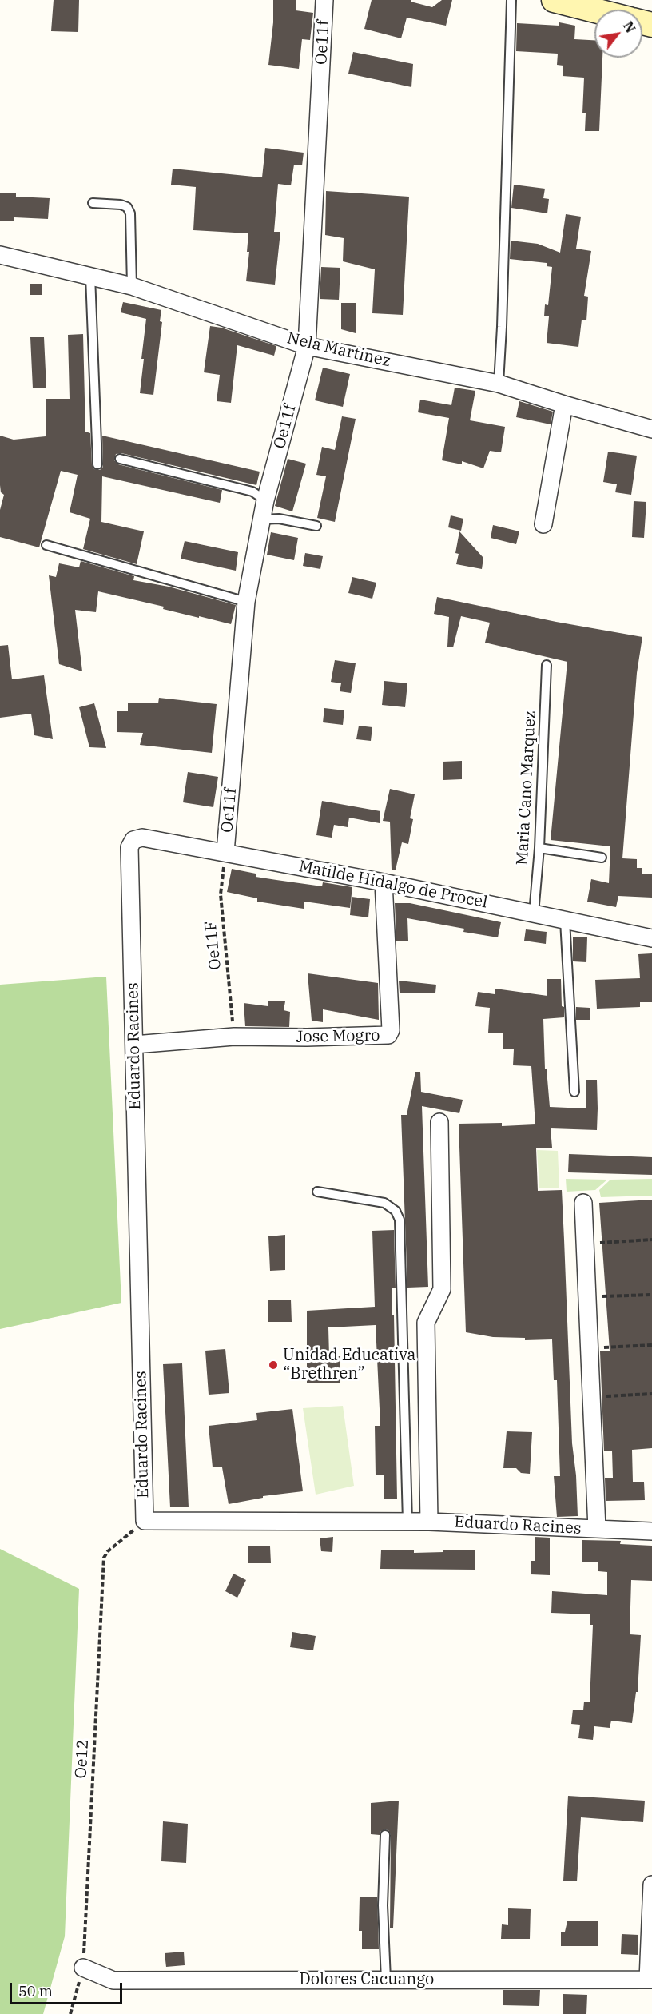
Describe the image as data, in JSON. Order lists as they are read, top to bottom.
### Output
{
  "streets": {
    "street": [
      "Oe11f",
      "Nela Martinez",
      "Matilde Hidalgo de Procel",
      "Jose Mogro",
      "Eduardo Racines",
      "Dolores Cacuango"
    ],
    "lane": ["Maria Cano Marquez"],
    "path": ["Oe11F", "Oe12"]
  },
  "crossings": [
    ["Oe11f", "Nela Martinez"],
    ["Oe11f", "Matilde Hidalgo de Procel"],
    ["Oe11f", "Oe11F"],
    ["Maria Cano Marquez", "Matilde Hidalgo de Procel"],
    ["Matilde Hidalgo de Procel", "Oe11F"],
    ["Matilde Hidalgo de Procel", "Jose Mogro"],
    ["Matilde Hidalgo de Procel", "Eduardo Racines"],
    ["Oe11F", "Jose Mogro"],
    ["Jose Mogro", "Eduardo Racines"],
    ["Eduardo Racines", "Oe12"],
    ["Oe12", "Dolores Cacuango"]
  ],
  "places": ["Unidad Educativa “Brethren”"],
  "scale_bar": "50 m",
  "north": "top right"
}
